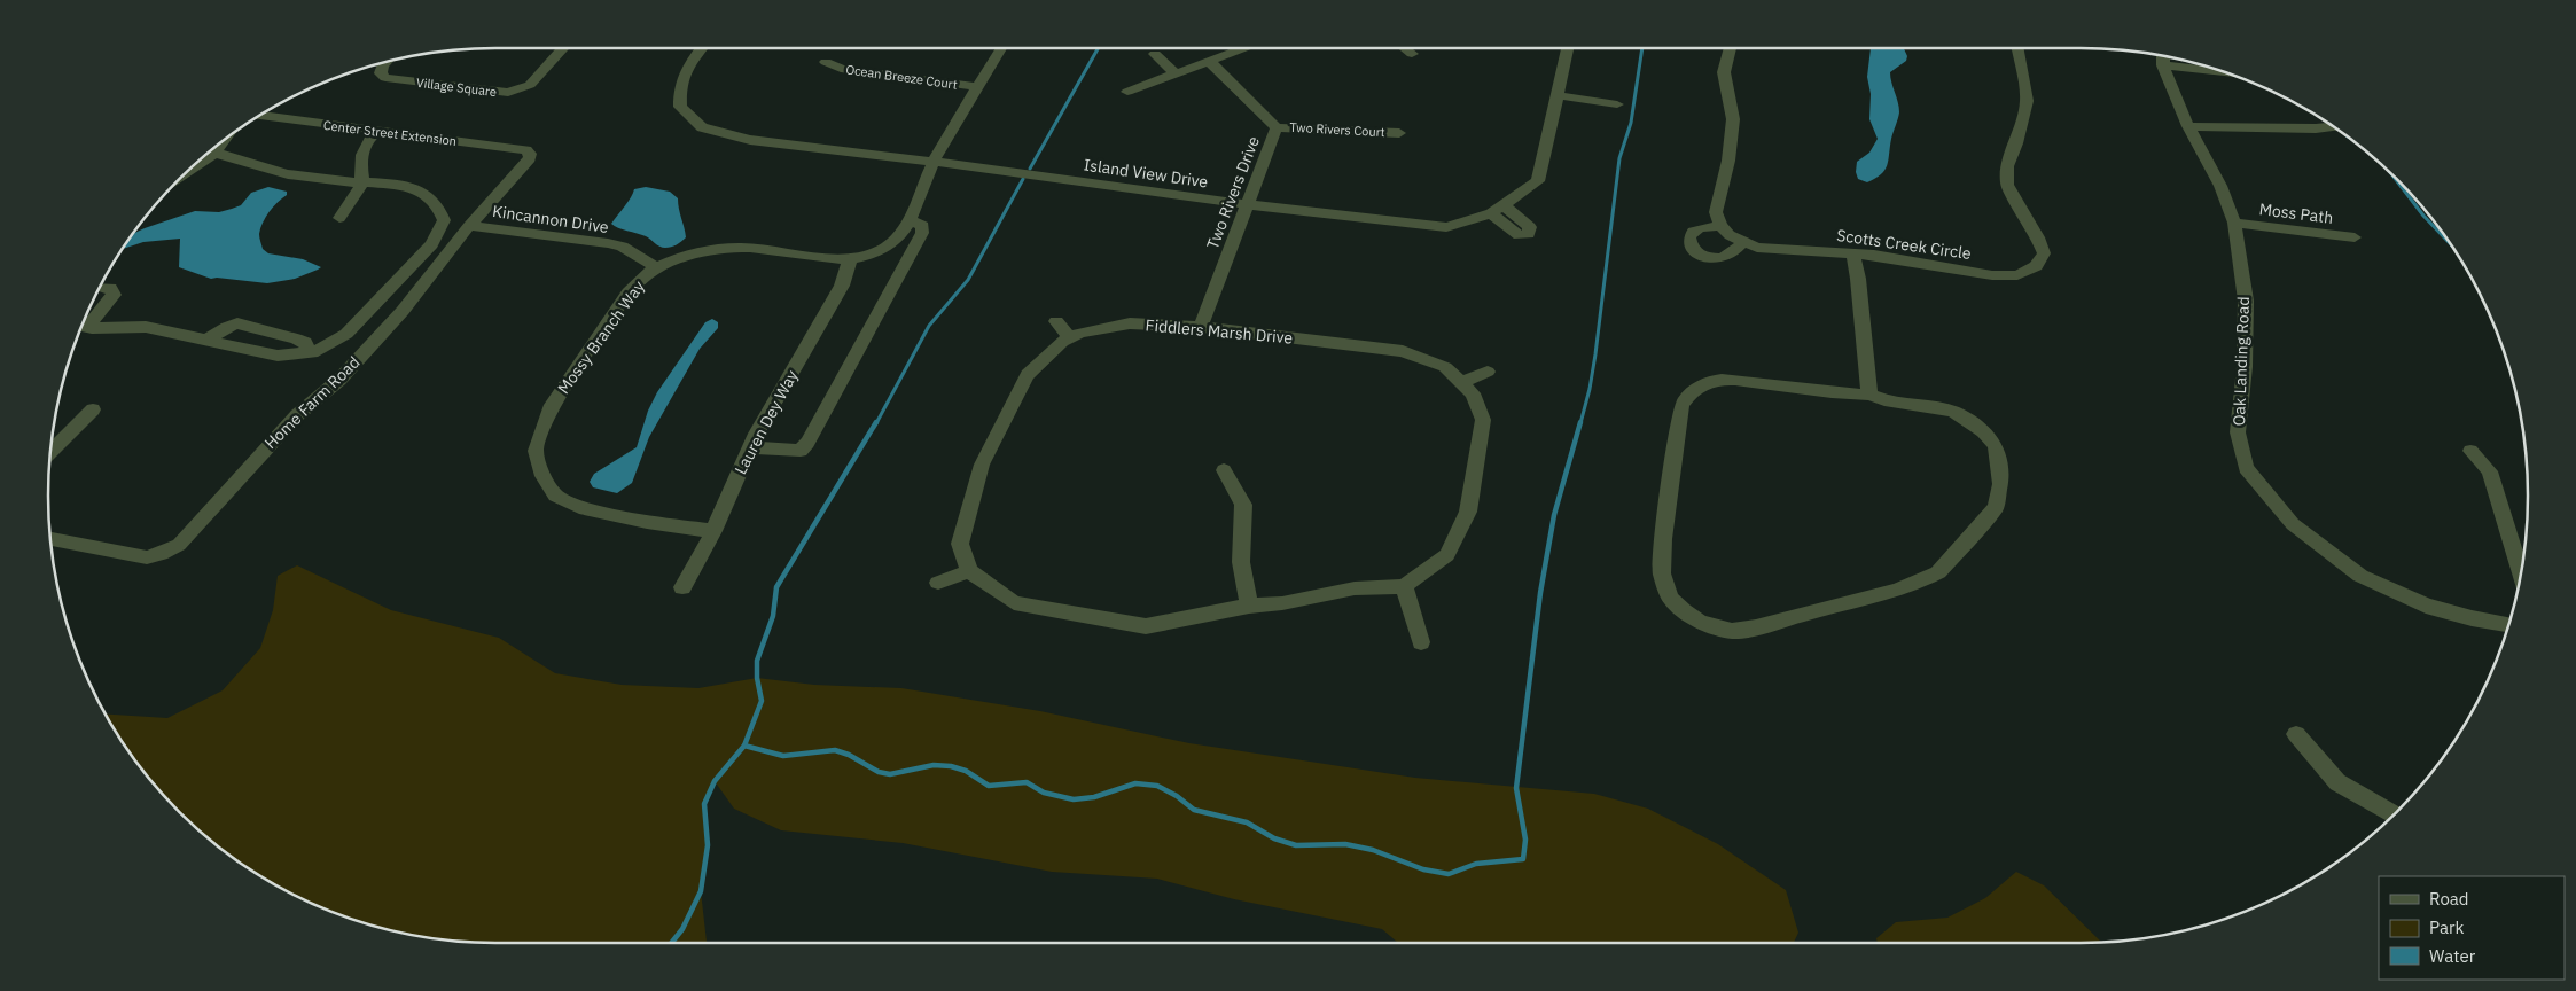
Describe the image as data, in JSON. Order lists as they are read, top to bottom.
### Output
{
  "streets": {
    "street": [
      "Ocean Breeze Court",
      "Village Square",
      "Two Rivers Court",
      "Center Street Extension",
      "Island View Drive",
      "Two Rivers Drive",
      "Moss Path",
      "Kincannon Drive",
      "Scotts Creek Circle",
      "Fiddlers Marsh Drive",
      "Mossy Branch Way",
      "Oak Landing Road",
      "Home Farm Road",
      "Lauren Dey Way"
    ]
  },
  "crossings": [
    ["Ocean Breeze Court", "Mossy Branch Way"],
    ["Two Rivers Court", "Two Rivers Drive"],
    ["Center Street Extension", "Home Farm Road"],
    ["Island View Drive", "Two Rivers Drive"],
    ["Island View Drive", "Mossy Branch Way"],
    ["Two Rivers Drive", "Fiddlers Marsh Drive"],
    ["Moss Path", "Oak Landing Road"],
    ["Kincannon Drive", "Mossy Branch Way"],
    ["Kincannon Drive", "Home Farm Road"],
    ["Mossy Branch Way", "Lauren Dey Way"]
  ],
  "legend": ["Road", "Park", "Water"]
}
